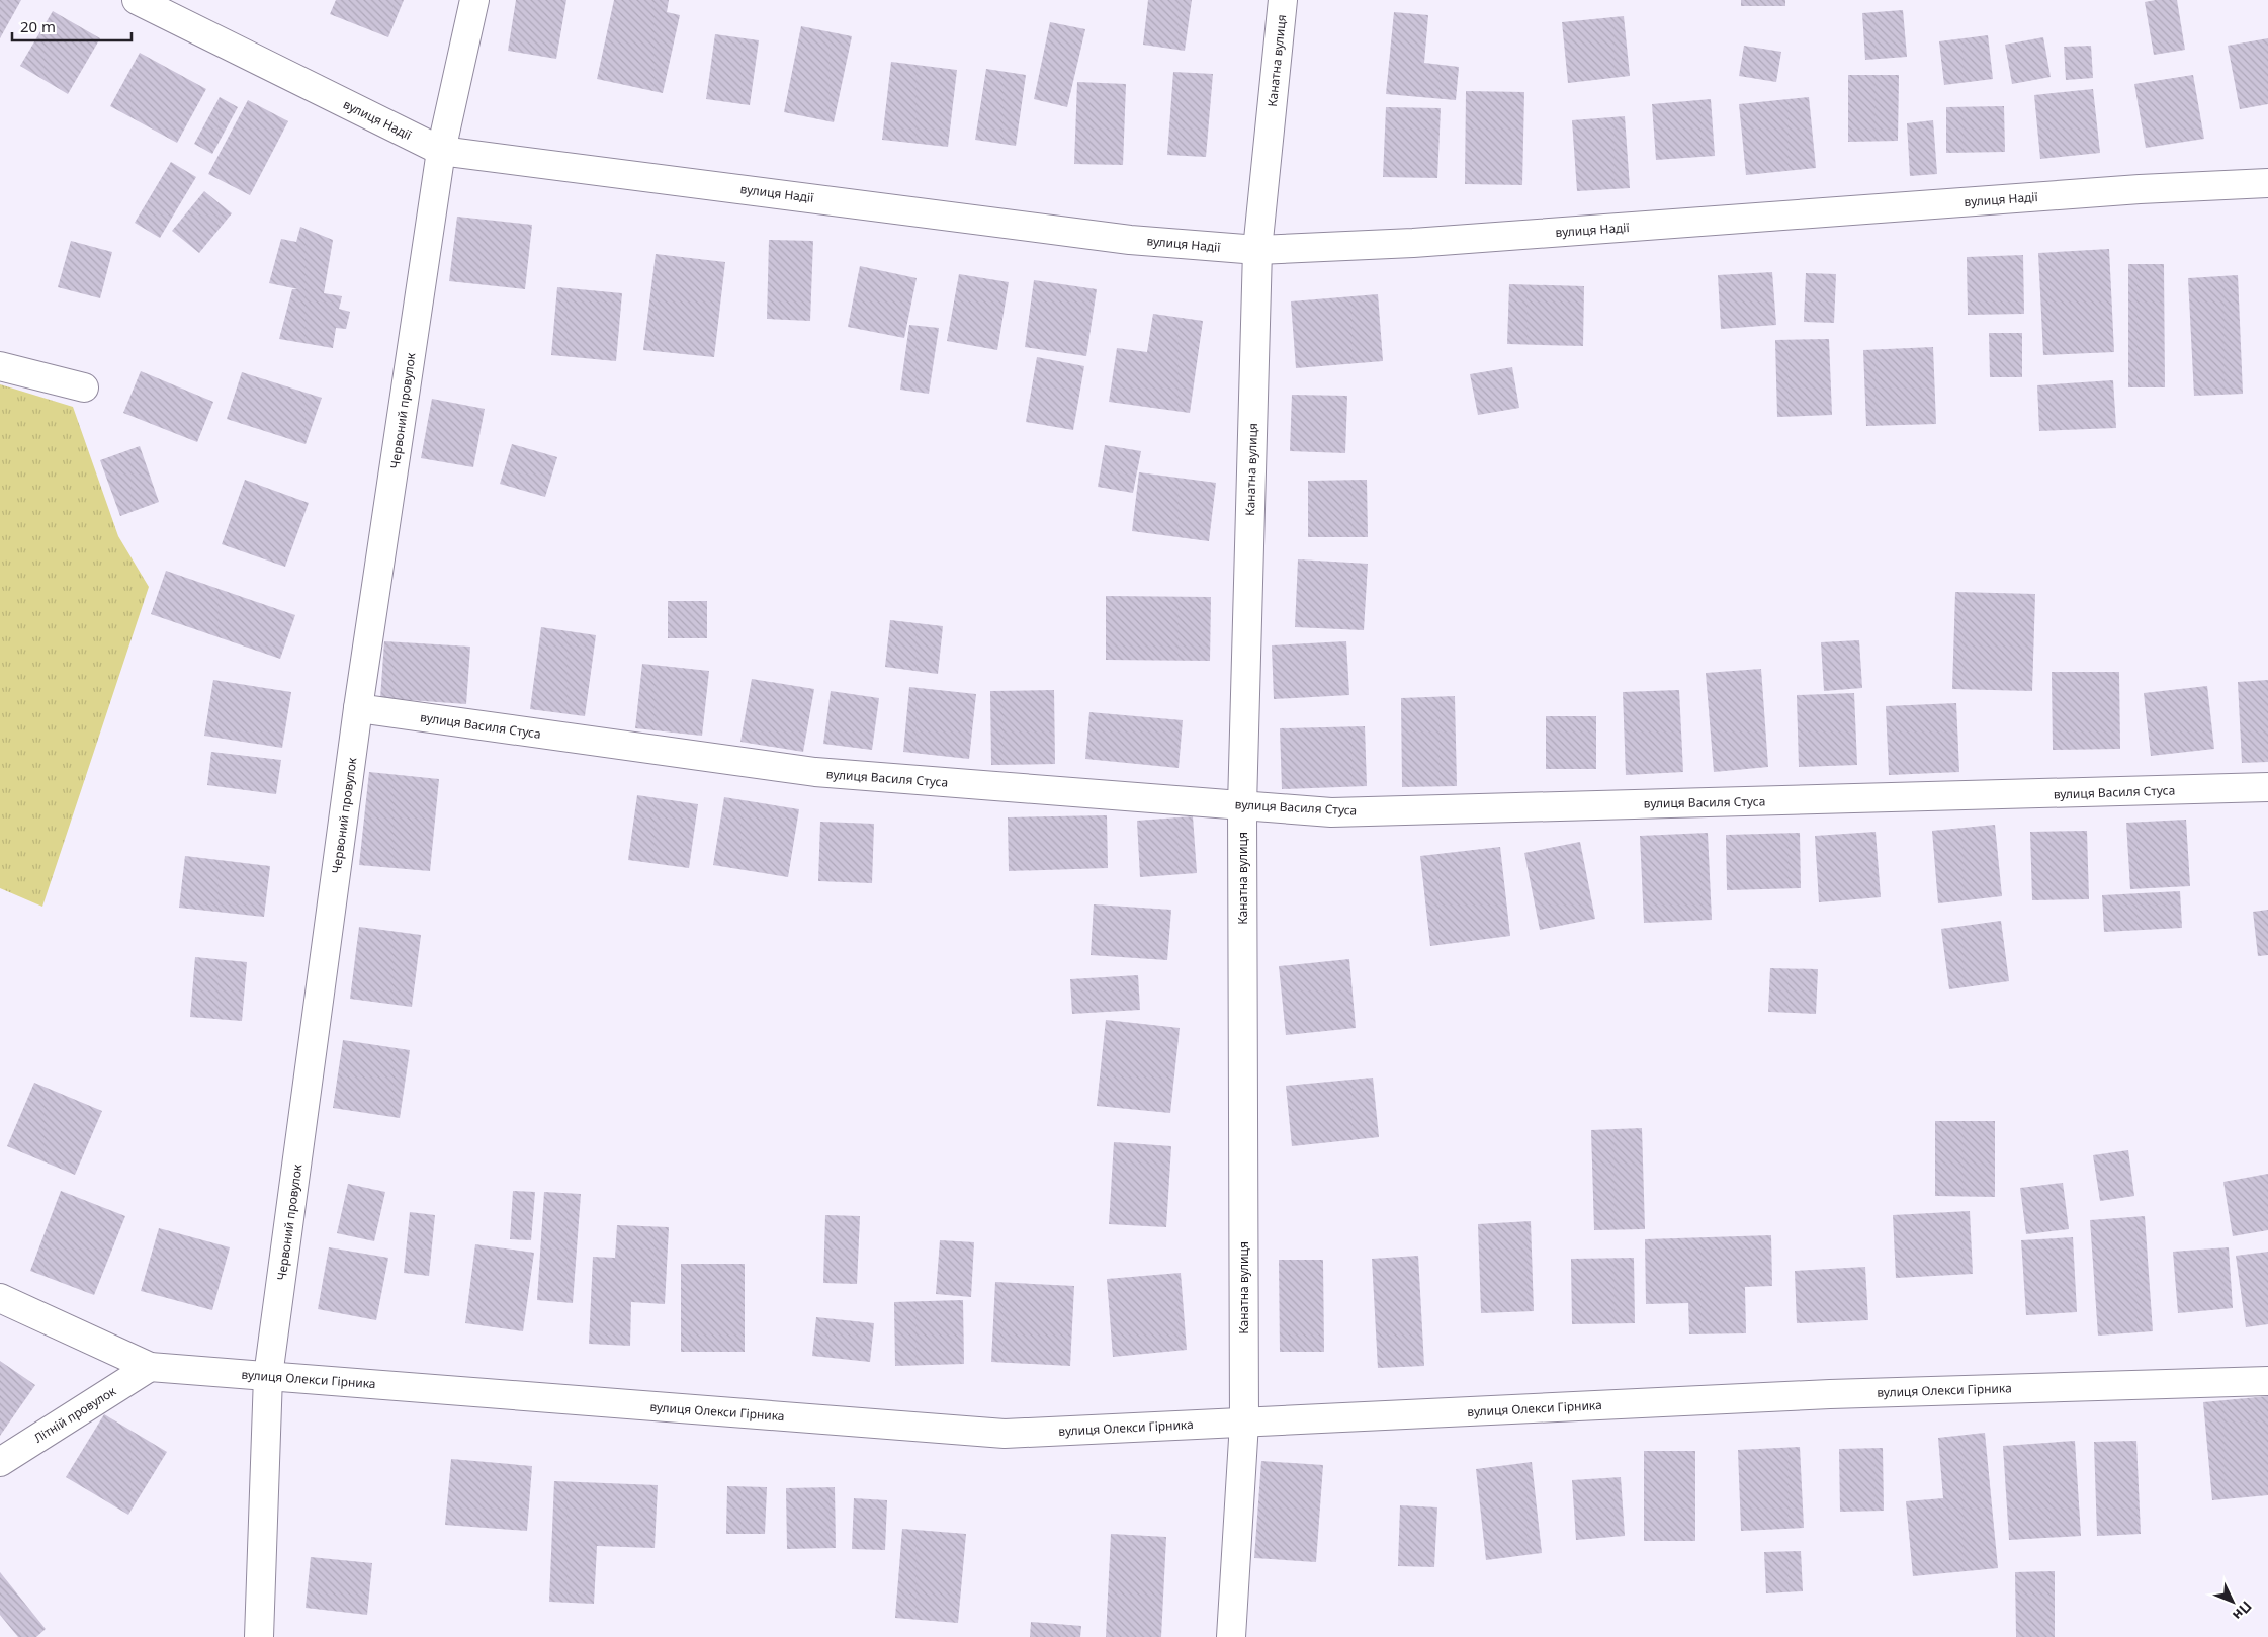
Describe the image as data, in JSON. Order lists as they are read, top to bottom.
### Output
{
  "streets": {
    "street": [
      "Канатна вулиця",
      "вулиця Надії",
      "Червоний провулок",
      "вулиця Василя Стуса",
      "вулиця Олекси Гірника",
      "Літній провулок"
    ]
  },
  "crossings": [
    ["Канатна вулиця", "вулиця Надії"],
    ["Канатна вулиця", "вулиця Василя Стуса"],
    ["Канатна вулиця", "вулиця Олекси Гірника"],
    ["вулиця Надії", "Червоний провулок"],
    ["Червоний провулок", "вулиця Василя Стуса"],
    ["Червоний провулок", "вулиця Олекси Гірника"],
    ["вулиця Олекси Гірника", "Літній провулок"]
  ],
  "scale_bar": "20 m",
  "north": "bottom right"
}
